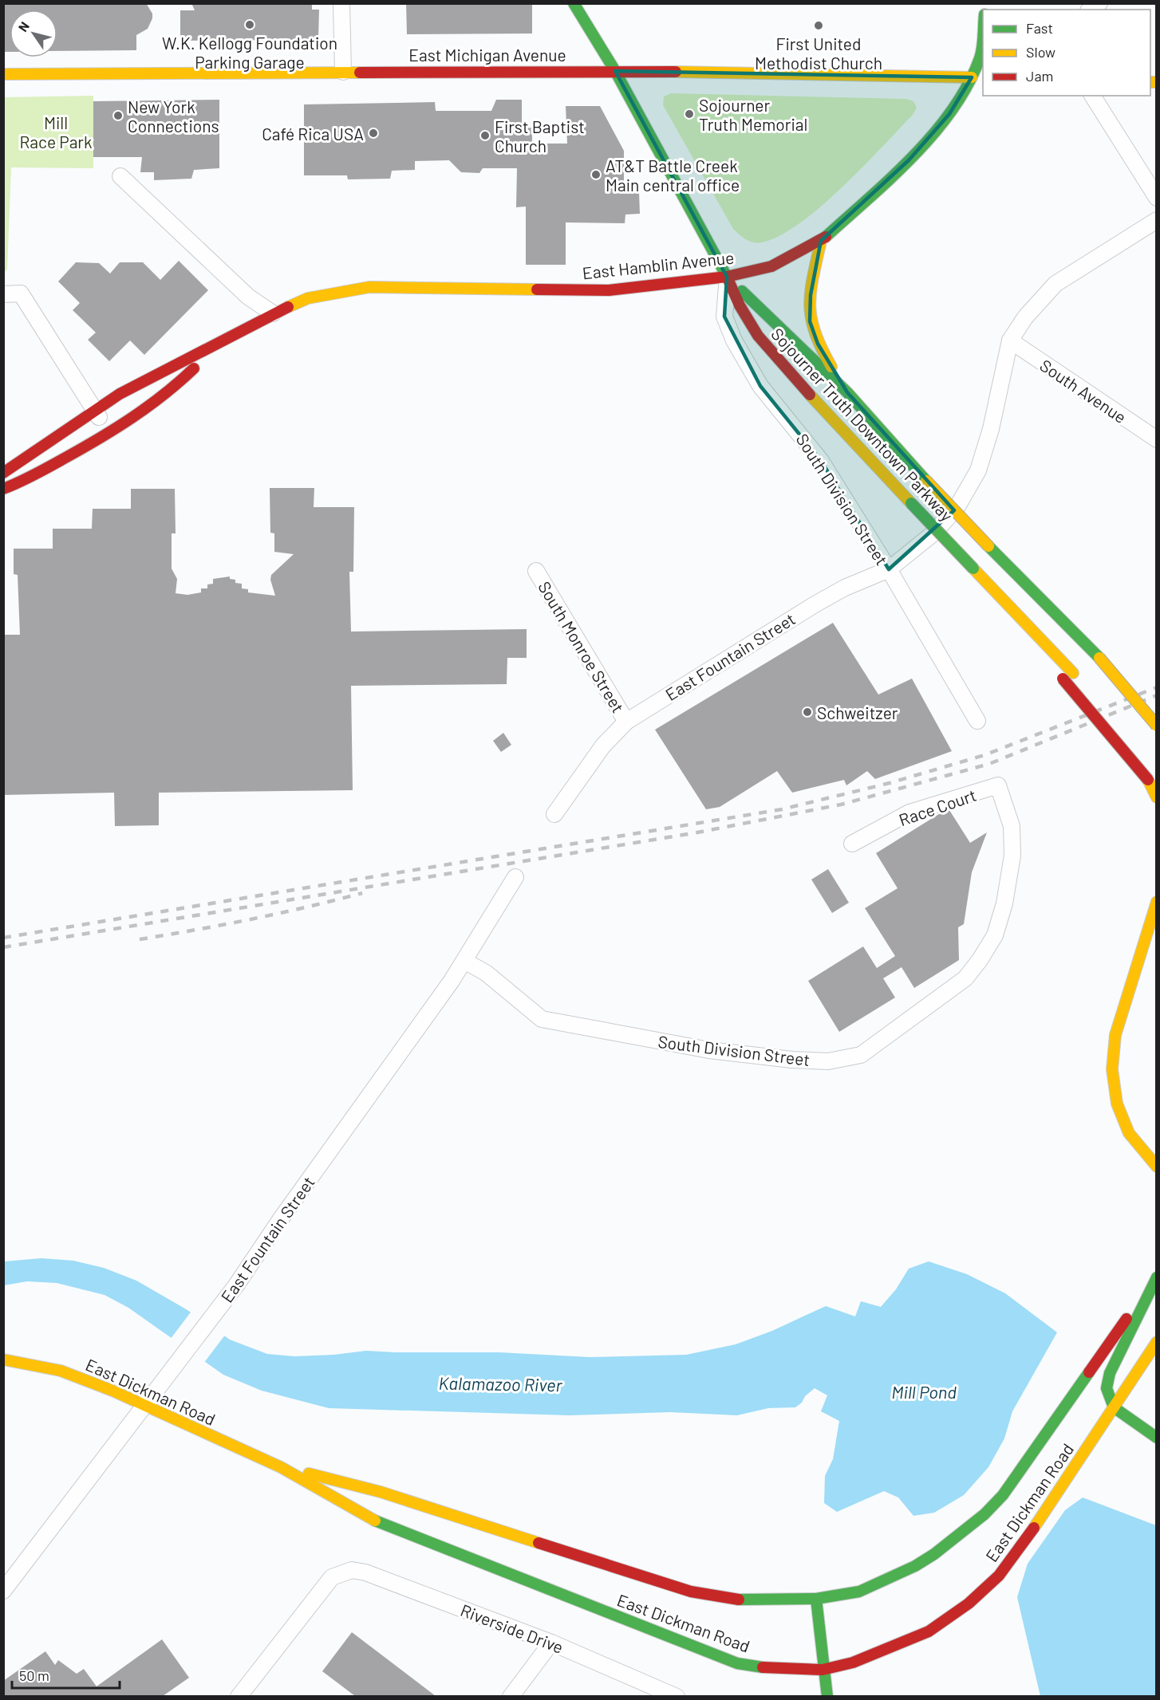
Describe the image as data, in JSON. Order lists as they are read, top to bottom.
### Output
{
  "streets": {
    "main road": [
      "East Michigan Avenue",
      "East Hamblin Avenue",
      "Sojourner Truth Downtown Parkway",
      "East Dickman Road"
    ],
    "street": [
      "South Avenue",
      "South Division Street",
      "South Monroe Street",
      "East Fountain Street",
      "Race Court",
      "Riverside Drive"
    ]
  },
  "crossings": [
    ["East Michigan Avenue", "East Hamblin Avenue"],
    ["East Hamblin Avenue", "Sojourner Truth Downtown Parkway"],
    ["East Hamblin Avenue", "South Division Street"],
    ["South Avenue", "East Fountain Street"],
    ["Sojourner Truth Downtown Parkway", "South Division Street"],
    ["South Division Street", "East Fountain Street"],
    ["South Division Street", "Race Court"],
    ["South Monroe Street", "East Fountain Street"],
    ["East Fountain Street", "East Dickman Road"]
  ],
  "water": ["Kalamazoo River", "Mill Pond"],
  "parks": ["Mill Race Park"],
  "places": [
    "W.K. Kellogg Foundation Parking Garage",
    "First United Methodist Church",
    "Sojourner Truth Memorial",
    "New York Connections",
    "Café Rica USA",
    "First Baptist Church",
    "AT&T Battle Creek Main central office",
    "Schweitzer"
  ],
  "legend": ["Fast", "Slow", "Jam"],
  "scale_bar": "50 m",
  "north": "top left"
}
